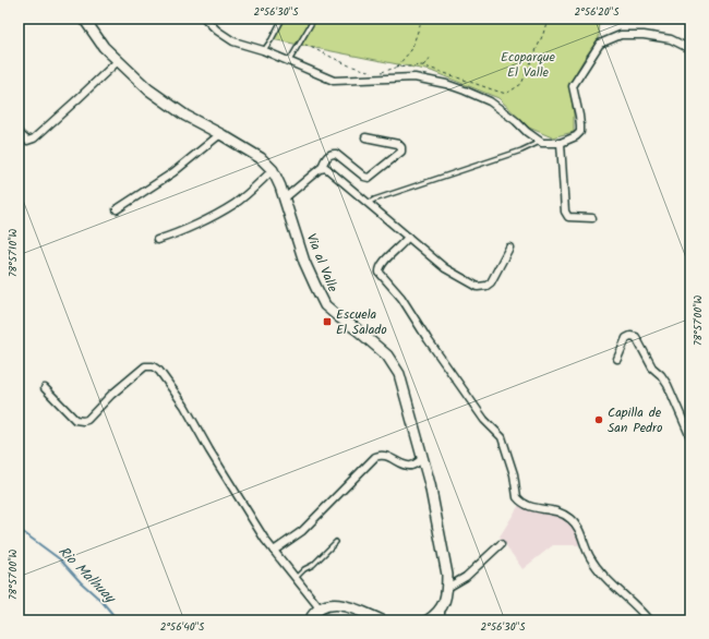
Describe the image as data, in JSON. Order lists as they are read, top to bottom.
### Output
{
  "streets": {
    "main road": ["Via al Valle"]
  },
  "water": ["Rio Malhuay"],
  "parks": ["Ecoparque El Valle"],
  "places": {
    "transit": ["Escuela El Salado"],
    "other": ["Capilla de San Pedro"]
  },
  "coordinates": [
    "2°56'30\"S",
    "2°56'20\"S",
    "78°57'10\"W",
    "78°57'00\"W",
    "2°56'40\"S"
  ]
}
